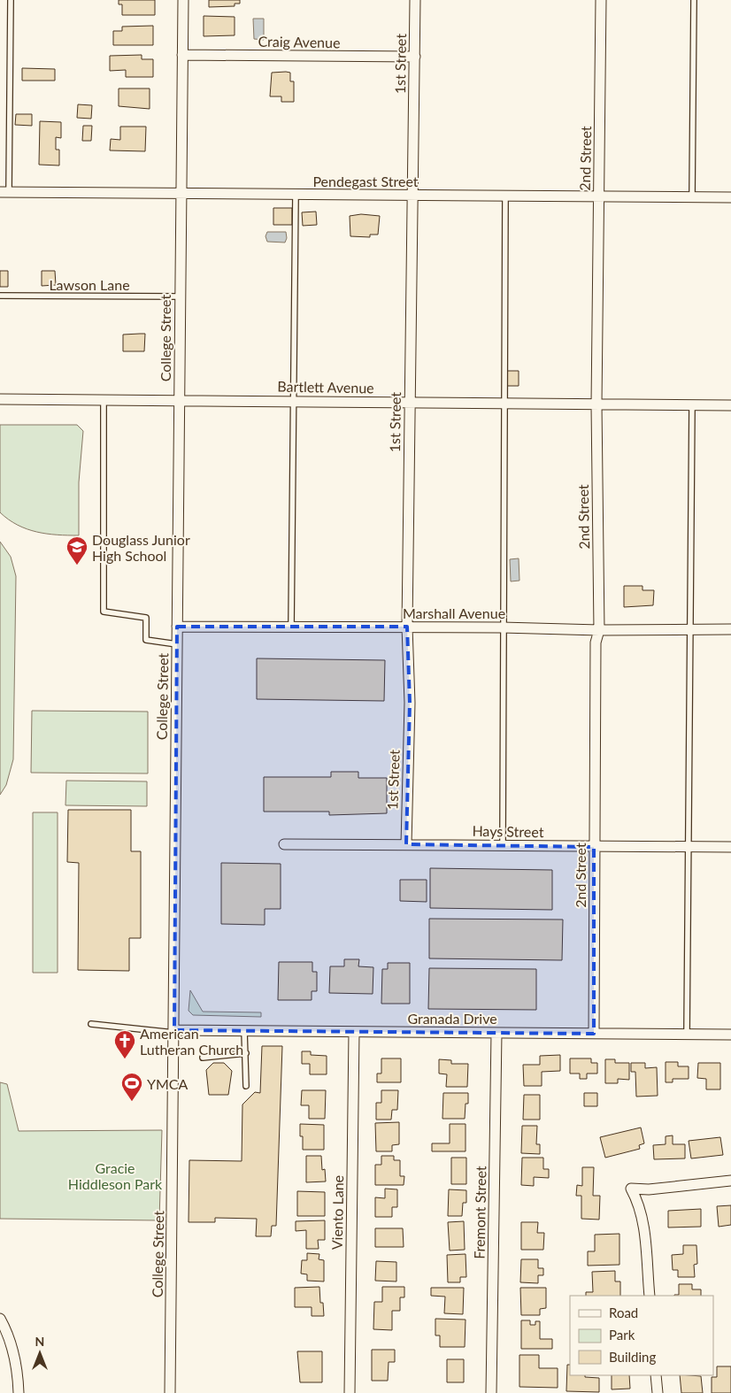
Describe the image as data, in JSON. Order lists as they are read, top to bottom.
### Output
{
  "streets": {
    "street": [
      "Craig Avenue",
      "1st Street",
      "2nd Street",
      "Pendegast Street",
      "College Street",
      "Bartlett Avenue",
      "Marshall Avenue",
      "Hays Street",
      "Granada Drive",
      "Viento Lane",
      "Fremont Street"
    ],
    "lane": ["Lawson Lane"]
  },
  "crossings": [
    ["Craig Avenue", "1st Street"],
    ["Craig Avenue", "College Street"],
    ["1st Street", "Pendegast Street"],
    ["1st Street", "Bartlett Avenue"],
    ["1st Street", "Marshall Avenue"],
    ["1st Street", "Hays Street"],
    ["2nd Street", "Pendegast Street"],
    ["2nd Street", "Bartlett Avenue"],
    ["2nd Street", "Marshall Avenue"],
    ["2nd Street", "Hays Street"],
    ["2nd Street", "Granada Drive"],
    ["Pendegast Street", "College Street"],
    ["Lawson Lane", "College Street"],
    ["College Street", "Bartlett Avenue"],
    ["College Street", "Marshall Avenue"],
    ["College Street", "Granada Drive"],
    ["Granada Drive", "Viento Lane"],
    ["Granada Drive", "Fremont Street"]
  ],
  "parks": ["Gracie Hiddleson Park"],
  "places": {
    "school or university": ["Douglass Junior High School"],
    "church": ["American Lutheran Church"],
    "sports": ["YMCA"]
  },
  "legend": ["Road", "Park", "Building"],
  "north": "top"
}
